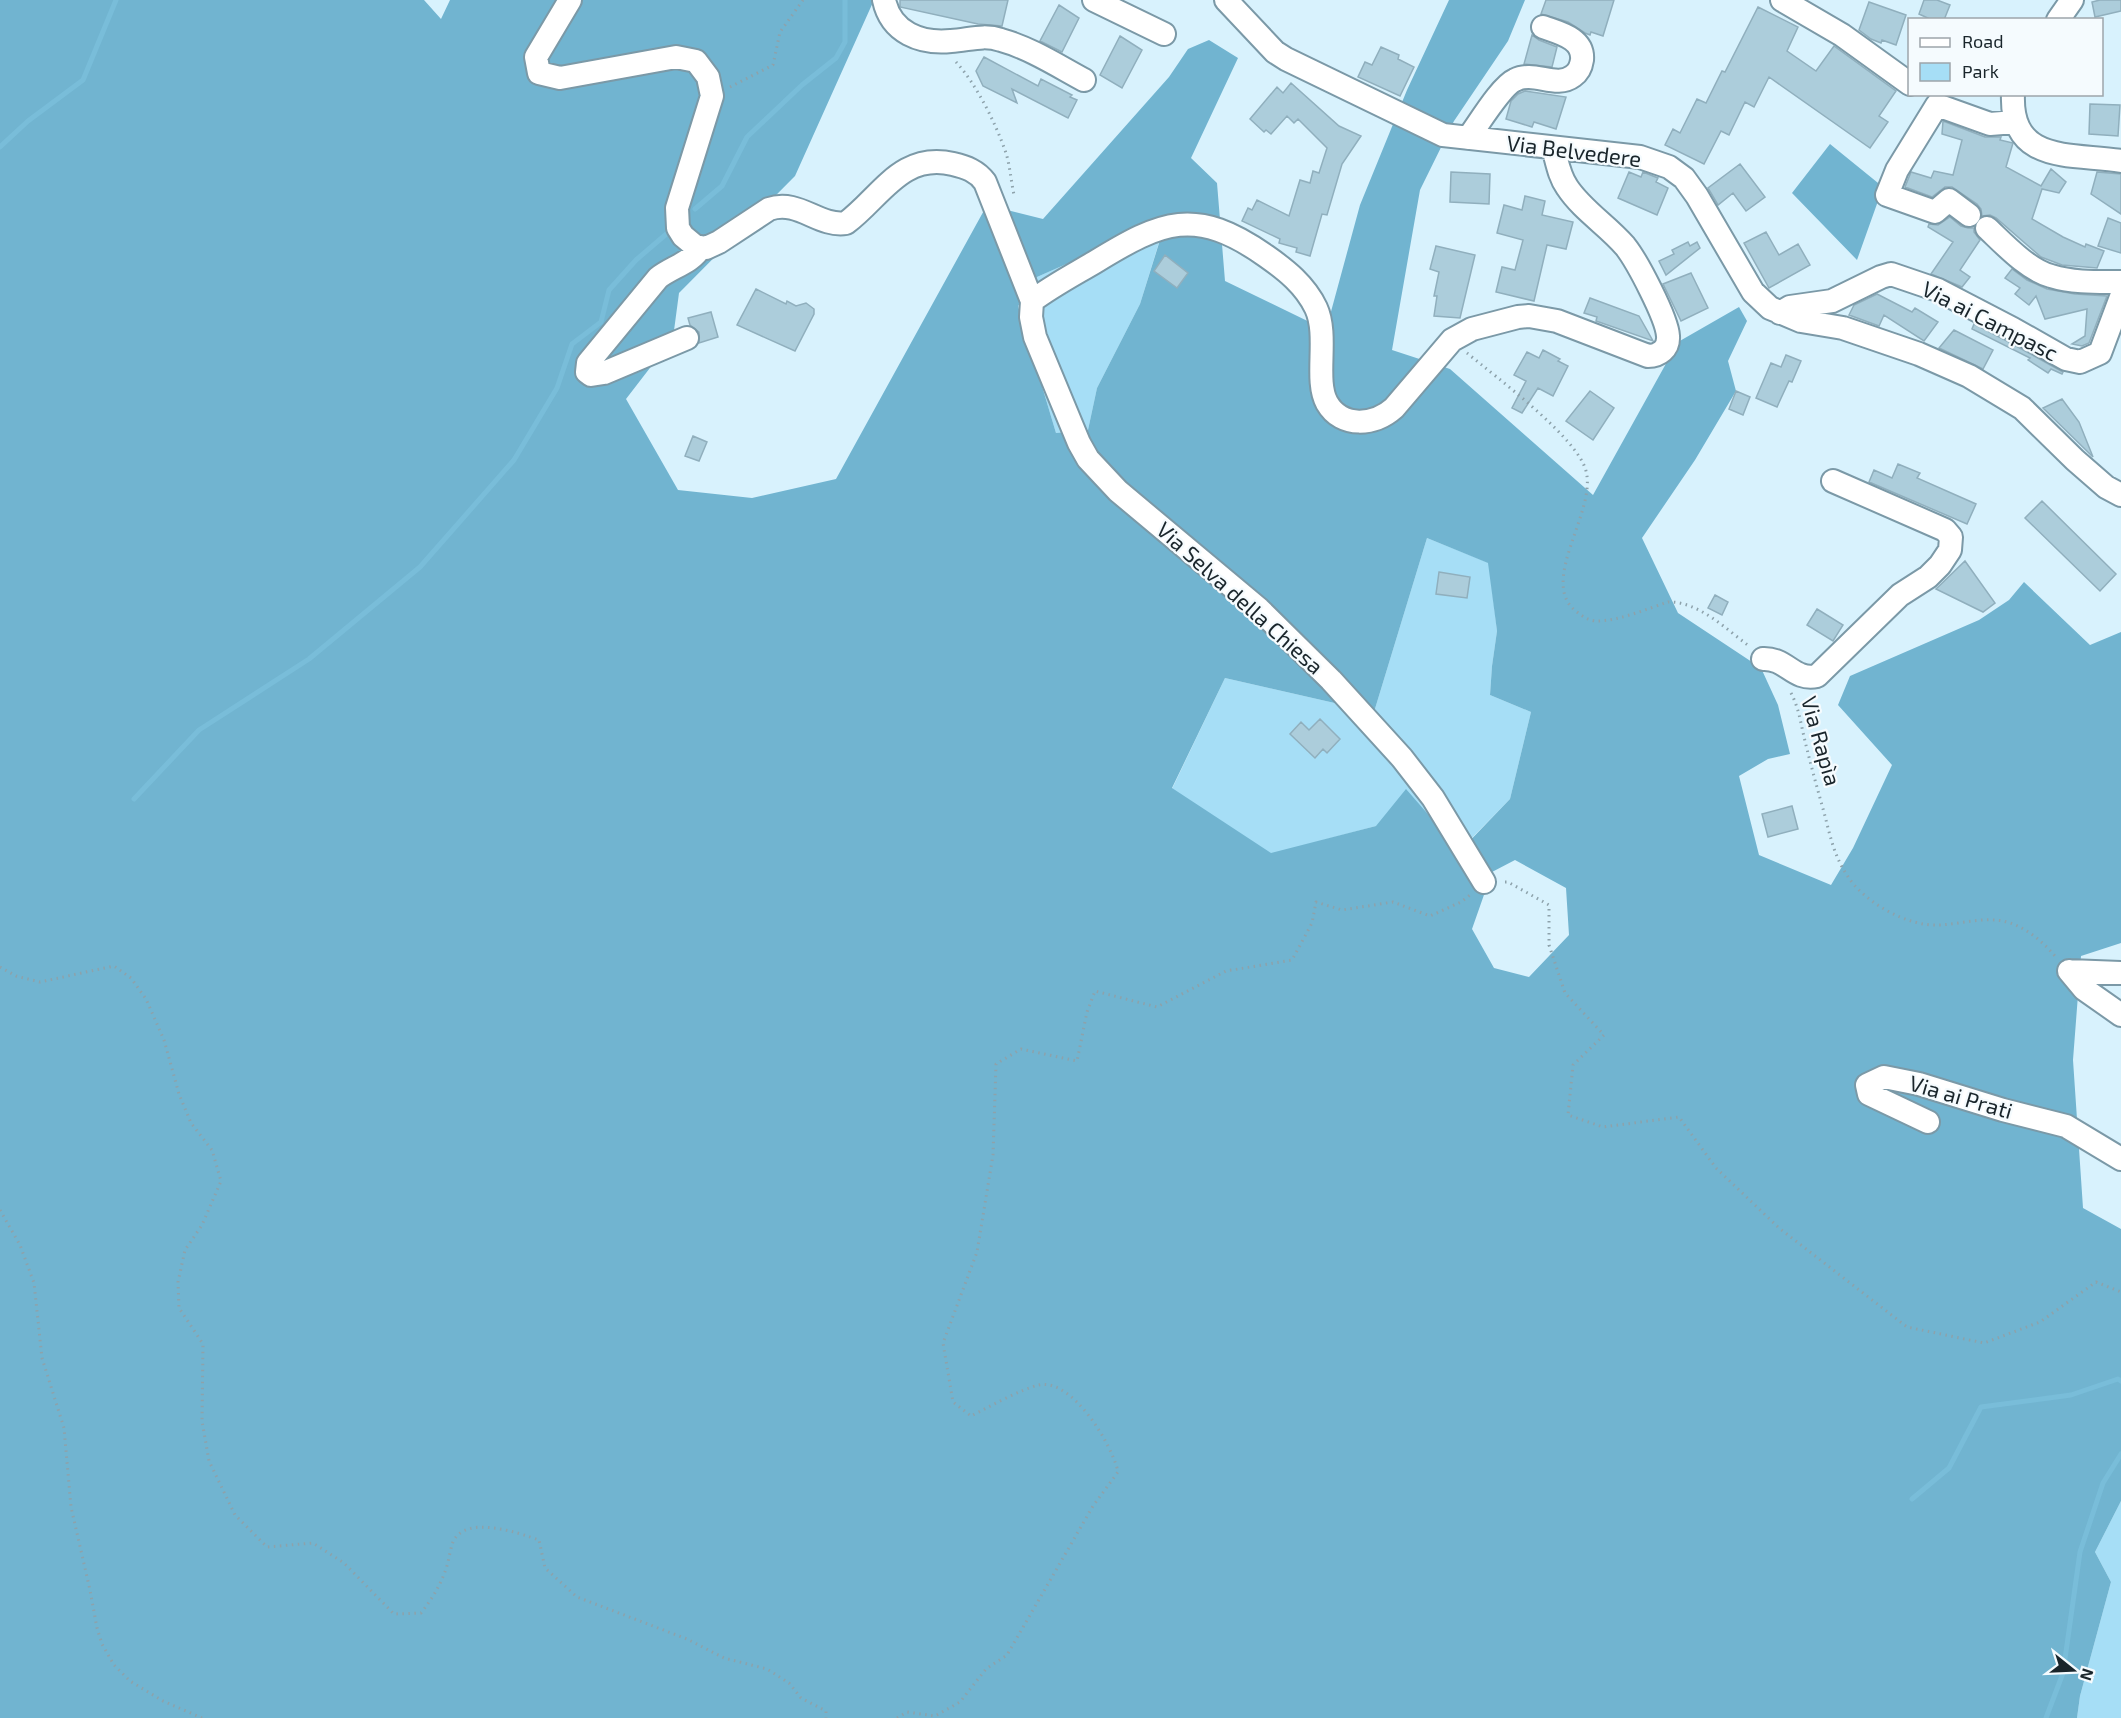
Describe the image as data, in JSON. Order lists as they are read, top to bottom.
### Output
{
  "streets": {
    "street": [
      "Via Belvedere",
      "Via ai Campasc",
      "Via Selva della Chiesa",
      "Via ai Prati"
    ],
    "path": ["Via Rapìa"]
  },
  "crossings": [
    ["Via Belvedere", "Via ai Campasc"]
  ],
  "legend": ["Road", "Park"],
  "north": "right"
}
